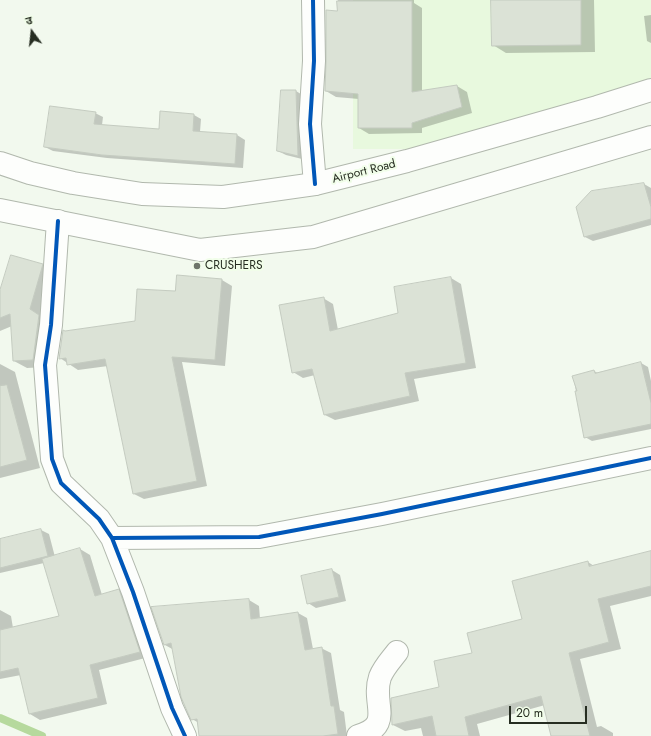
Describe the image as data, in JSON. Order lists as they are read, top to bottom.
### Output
{
  "streets": {
    "street": ["Airport Road"]
  },
  "places": ["CRUSHERS"],
  "scale_bar": "20 m",
  "north": "top"
}
